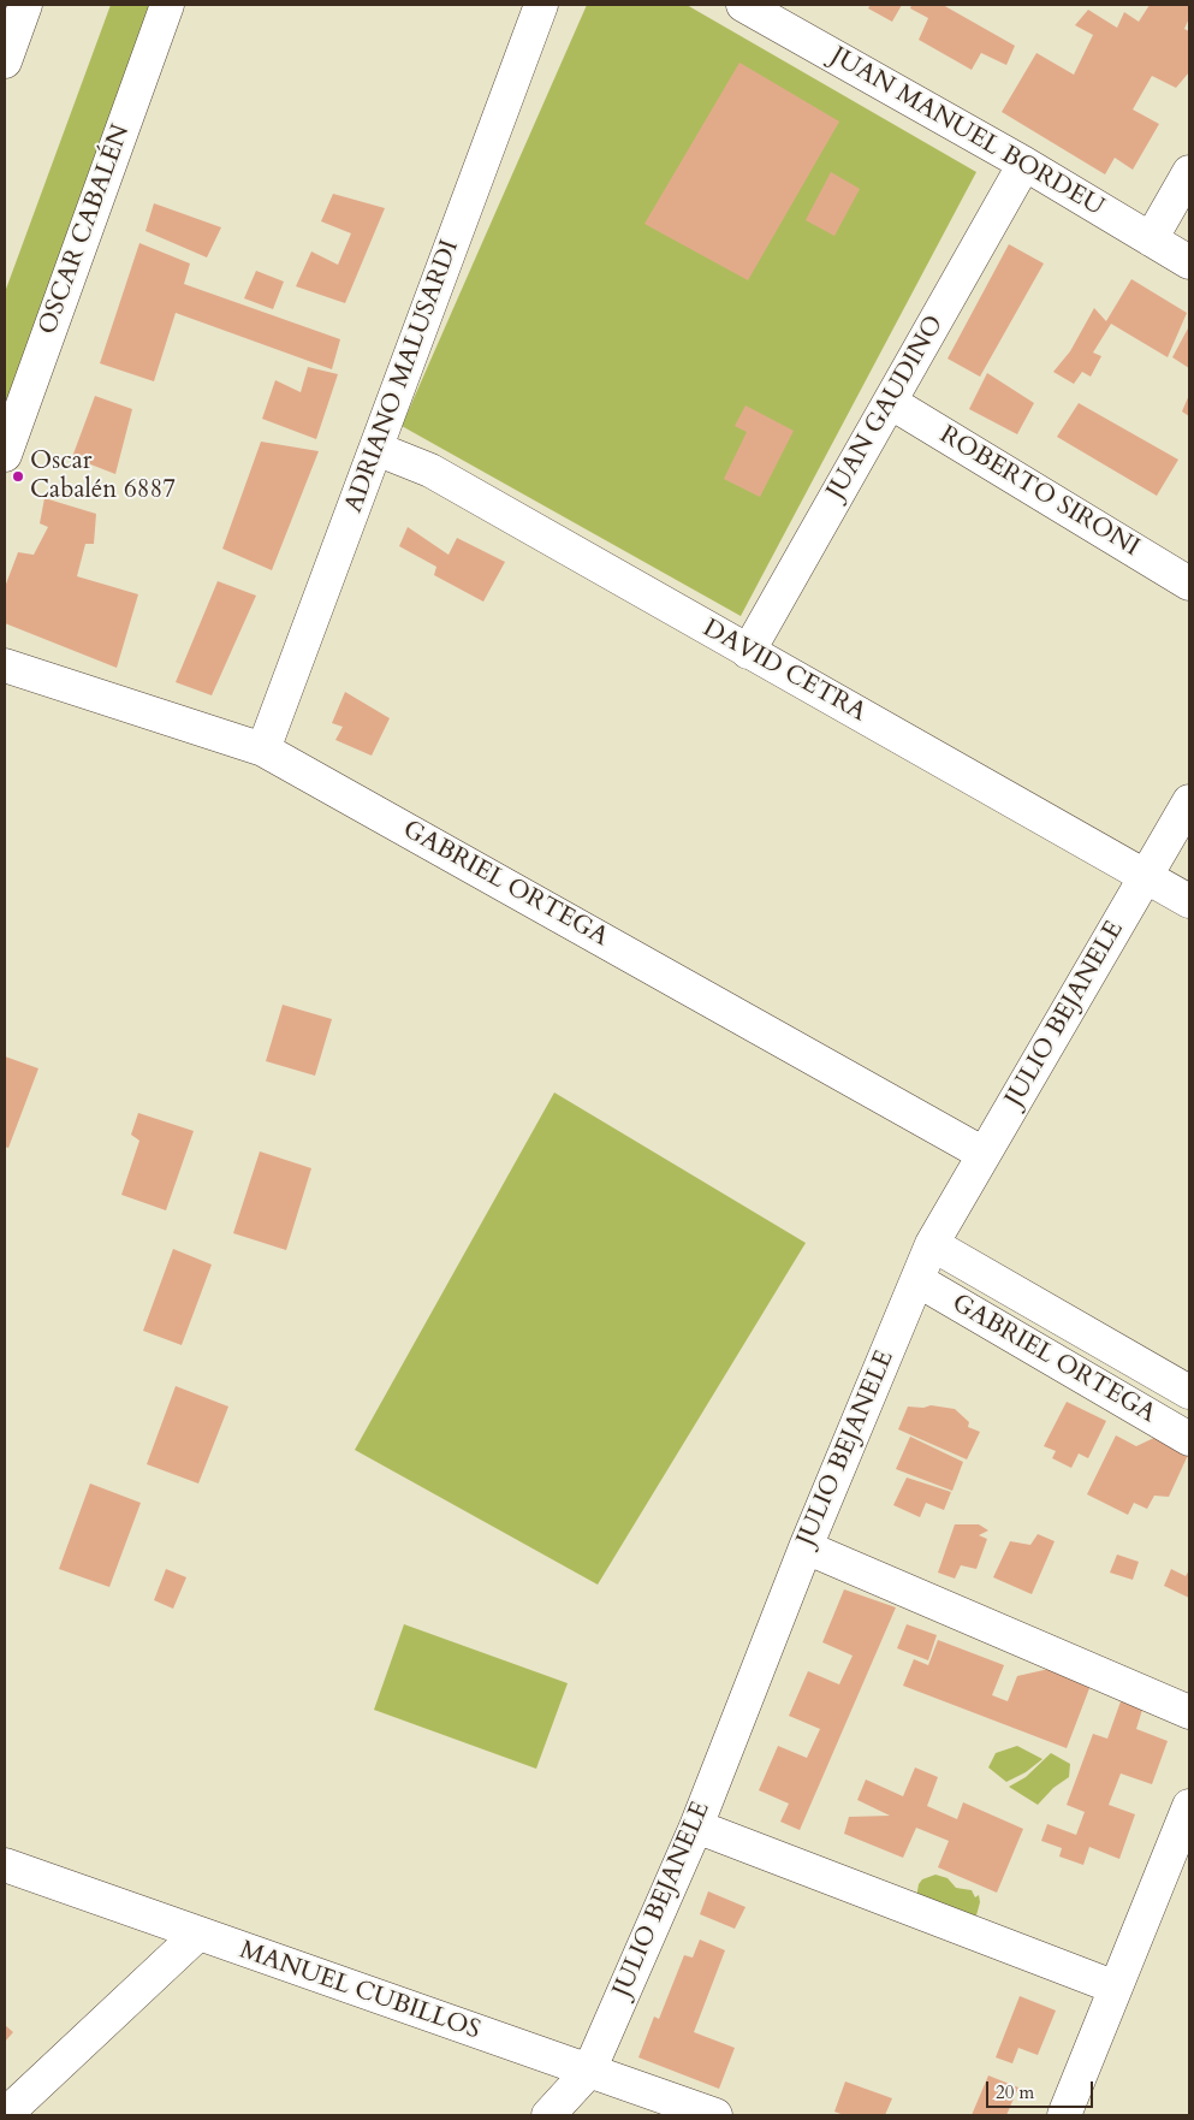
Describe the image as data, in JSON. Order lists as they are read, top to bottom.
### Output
{
  "streets": {
    "street": [
      "JUAN MANUEL BORDEU",
      "OSCAR CABALÉN",
      "ADRIANO MALUSARDI",
      "JUAN GAUDINO",
      "ROBERTO SIRONI",
      "DAVID CETRA",
      "GABRIEL ORTEGA",
      "JULIO BEJANELE",
      "MANUEL CUBILLOS"
    ]
  },
  "crossings": [
    ["JUAN MANUEL BORDEU", "JUAN GAUDINO"],
    ["ADRIANO MALUSARDI", "DAVID CETRA"],
    ["ADRIANO MALUSARDI", "GABRIEL ORTEGA"],
    ["JUAN GAUDINO", "ROBERTO SIRONI"],
    ["JUAN GAUDINO", "DAVID CETRA"],
    ["DAVID CETRA", "JULIO BEJANELE"],
    ["GABRIEL ORTEGA", "JULIO BEJANELE"],
    ["JULIO BEJANELE", "MANUEL CUBILLOS"]
  ],
  "places": ["Oscar Cabalén 6887"],
  "scale_bar": "20 m"
}
